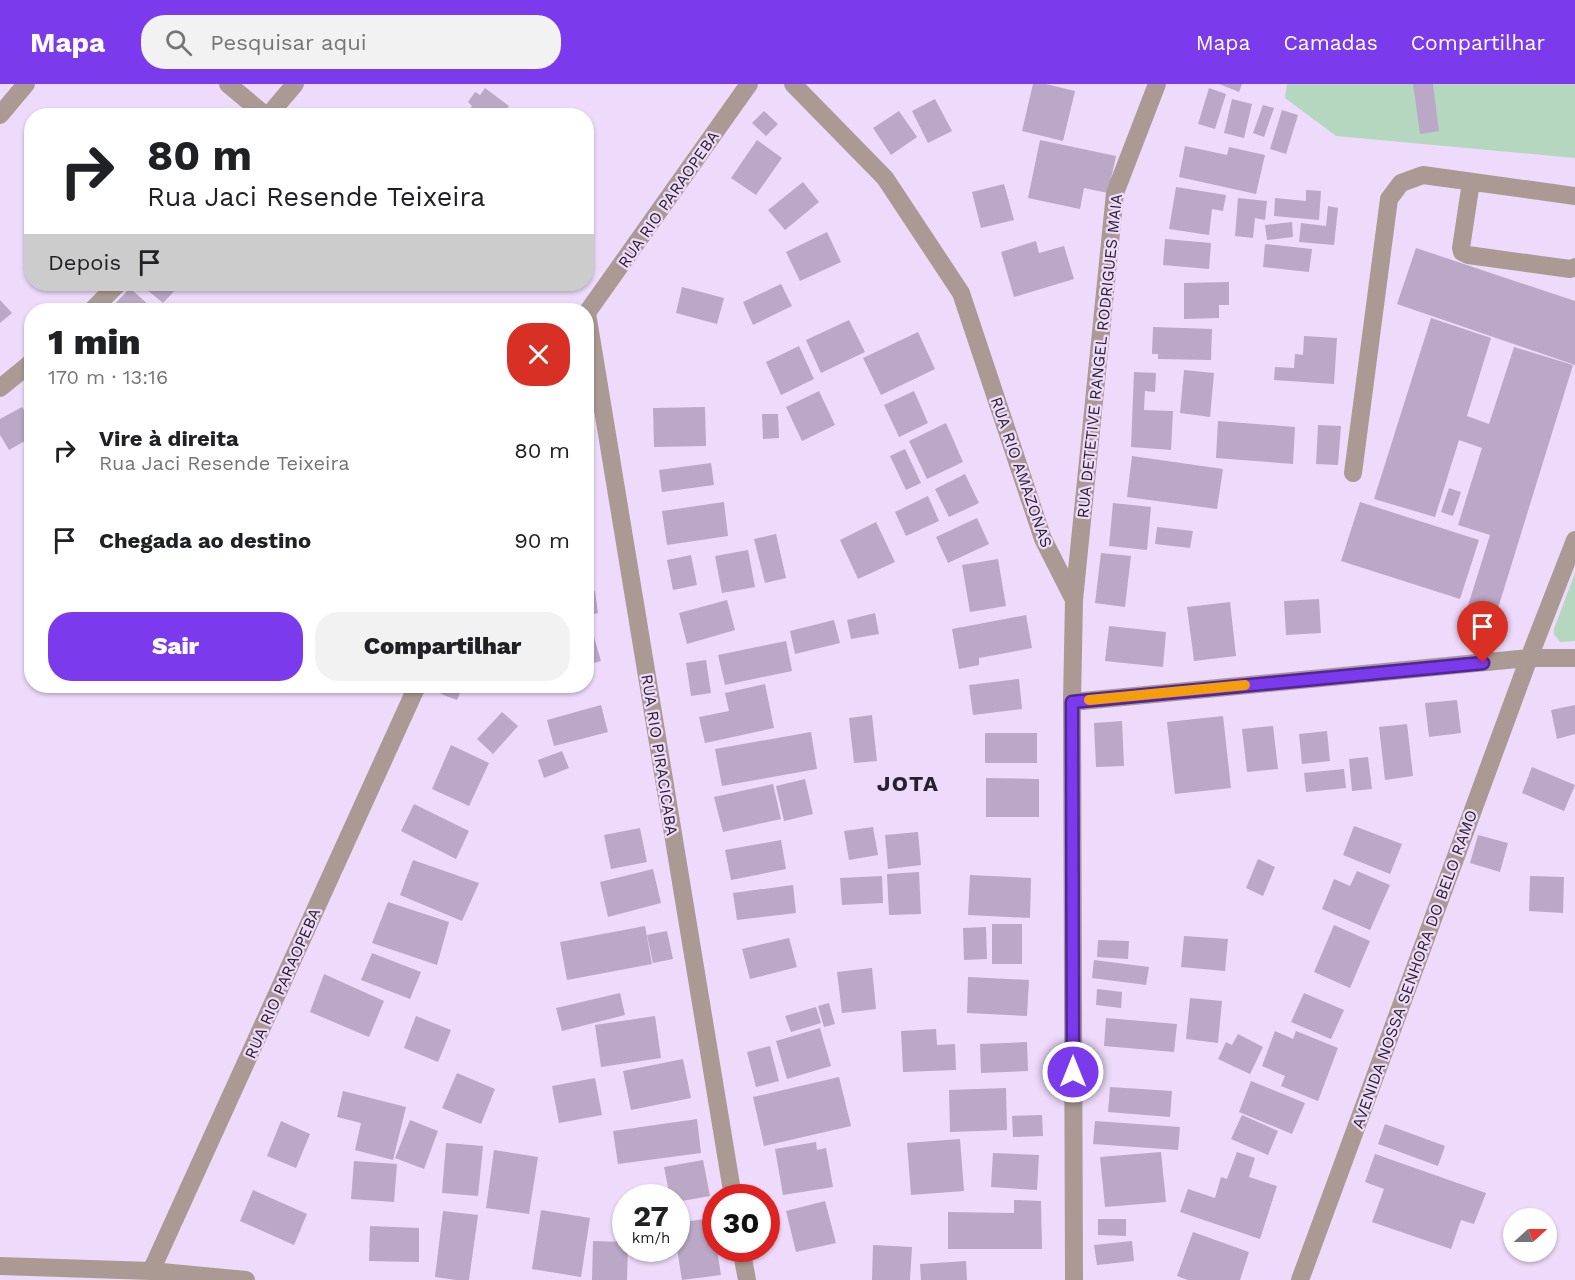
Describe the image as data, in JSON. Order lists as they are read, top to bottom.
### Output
{
  "streets": {
    "street": [
      "RUA RIO PARAOPEBA",
      "RUA DETETIVE RANGEL RODRIGUES MAIA",
      "RUA RIO AMAZONAS",
      "RUA RIO PIRACICABA",
      "AVENIDA NOSSA SENHORA DO BELO RAMO"
    ]
  },
  "crossings": [
    ["RUA DETETIVE RANGEL RODRIGUES MAIA", "RUA RIO AMAZONAS"]
  ],
  "districts": ["JOTA"],
  "north": "right",
  "page": {
    "header": "Mapa",
    "search": "Pesquisar aqui",
    "nav": ["Mapa", "Camadas", "Compartilhar"],
    "turn": ["80 m", "Rua Jaci Resende Teixeira"],
    "then": "Depois",
    "heading": ["1 min", "170 m · 13:16"],
    "list": [
      {
        "name": "Vire à direita",
        "note": "Rua Jaci Resende Teixeira",
        "value": "80 m"
      },
      {
        "name": "Chegada ao destino",
        "value": "90 m"
      }
    ],
    "buttons": ["Sair", "Compartilhar"],
    "speed": "27 km/h",
    "limit": "30"
  }
}
